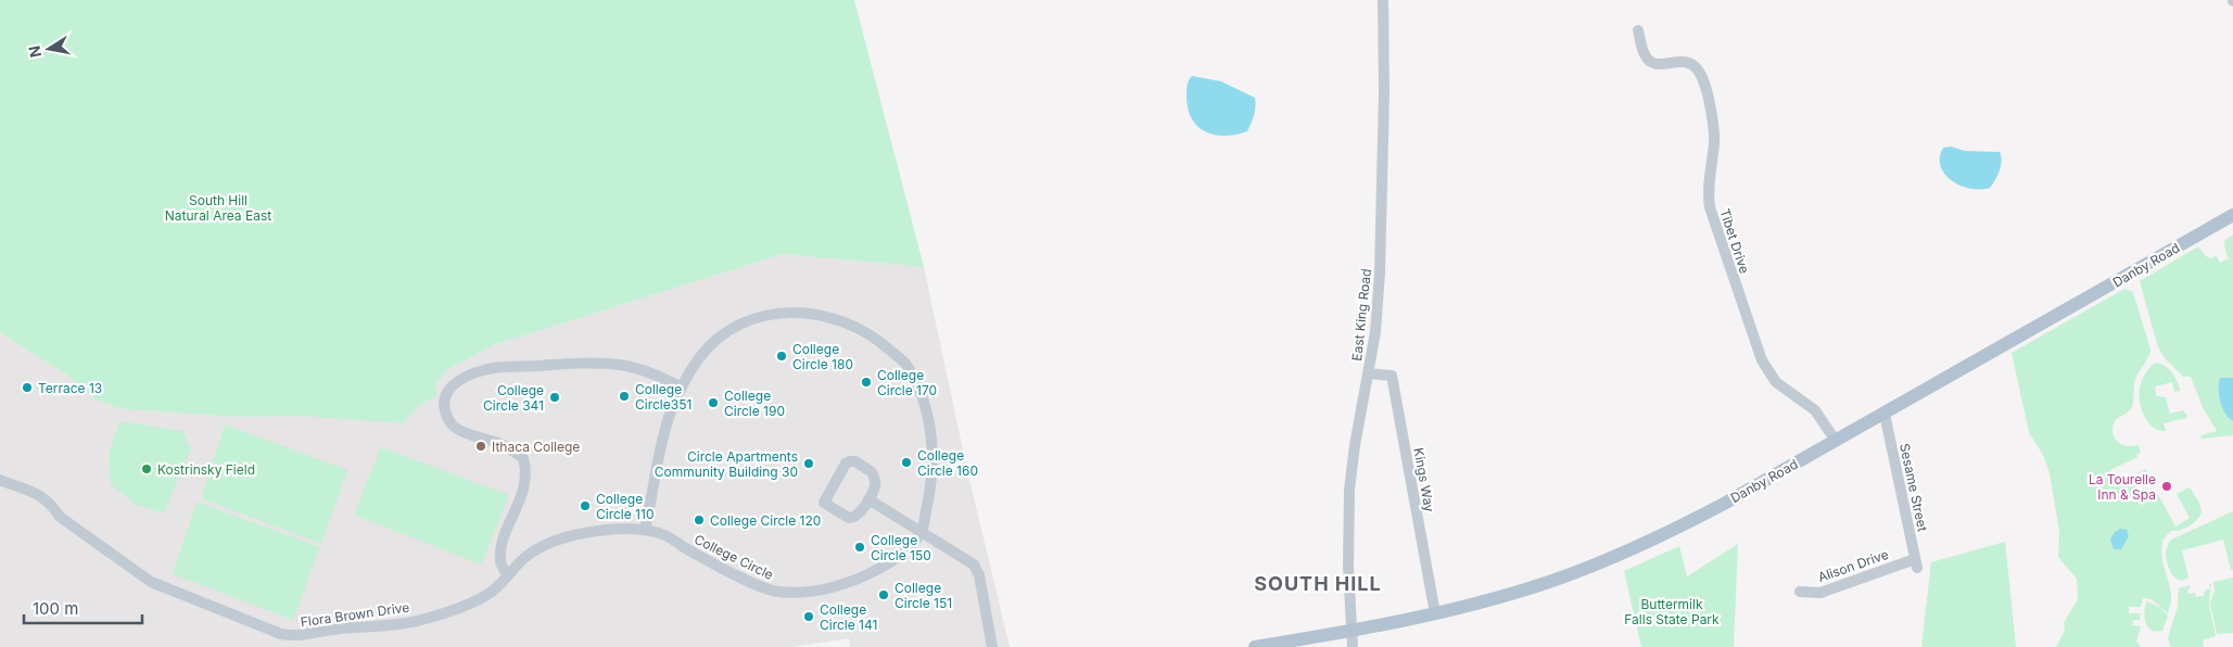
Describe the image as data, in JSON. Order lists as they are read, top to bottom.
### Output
{
  "streets": {
    "main road": ["Danby Road"],
    "street": [
      "Tibet Drive",
      "East King Road",
      "Kings Way",
      "Sesame Street",
      "College Circle",
      "Alison Drive",
      "Flora Brown Drive"
    ]
  },
  "crossings": [
    ["Tibet Drive", "Danby Road"],
    ["Danby Road", "East King Road"],
    ["Danby Road", "Kings Way"],
    ["Danby Road", "Sesame Street"],
    ["East King Road", "Kings Way"],
    ["Sesame Street", "Alison Drive"],
    ["College Circle", "Flora Brown Drive"]
  ],
  "districts": ["SOUTH HILL"],
  "parks": ["South Hill Natural Area East", "Buttermilk Falls State Park"],
  "places": [
    "College Circle 180",
    "College Circle 170",
    "Terrace 13",
    "College Circle351",
    "College Circle 341",
    "College Circle 190",
    "Ithaca College",
    "College Circle 160",
    "Circle Apartments Community Building 30",
    "Kostrinsky Field",
    "La Tourelle Inn & Spa",
    "College Circle 110",
    "College Circle 120",
    "College Circle 150",
    "College Circle 151",
    "College Circle 141"
  ],
  "scale_bar": "100 m",
  "north": "left"
}
